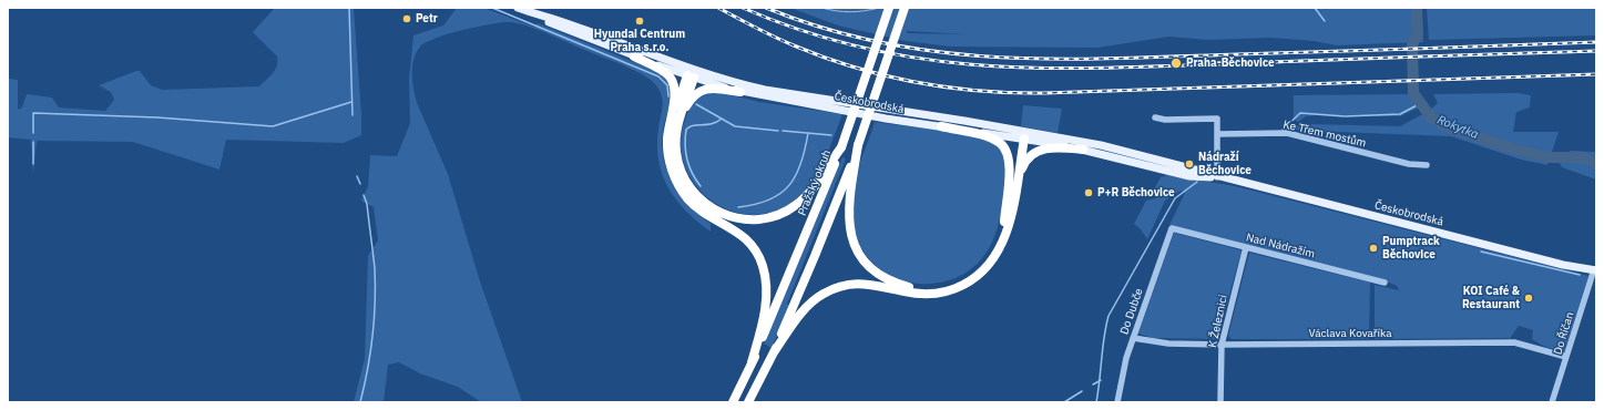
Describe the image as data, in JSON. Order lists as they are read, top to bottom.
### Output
{
  "streets": {
    "highway": ["Pražský okruh"],
    "main road": ["Českobrodská"],
    "street": [
      "Ke Třem mostům",
      "Nad Nádražím",
      "Do Dubče",
      "K Železnici",
      "Václava Kovaříka",
      "Do Říčan"
    ]
  },
  "crossings": [
    ["Českobrodská", "Do Říčan"],
    ["Nad Nádražím", "Do Dubče"],
    ["Nad Nádražím", "K Železnici"],
    ["Do Dubče", "Václava Kovaříka"],
    ["K Železnici", "Václava Kovaříka"],
    ["Václava Kovaříka", "Do Říčan"]
  ],
  "water": ["Rokytka"],
  "places": [
    "Petr",
    "Hyundai Centrum Praha s.r.o.",
    "Praha-Běchovice",
    "Nádraží Běchovice",
    "P+R Běchovice",
    "Pumptrack Běchovice",
    "KOI Café & Restaurant"
  ]
}
